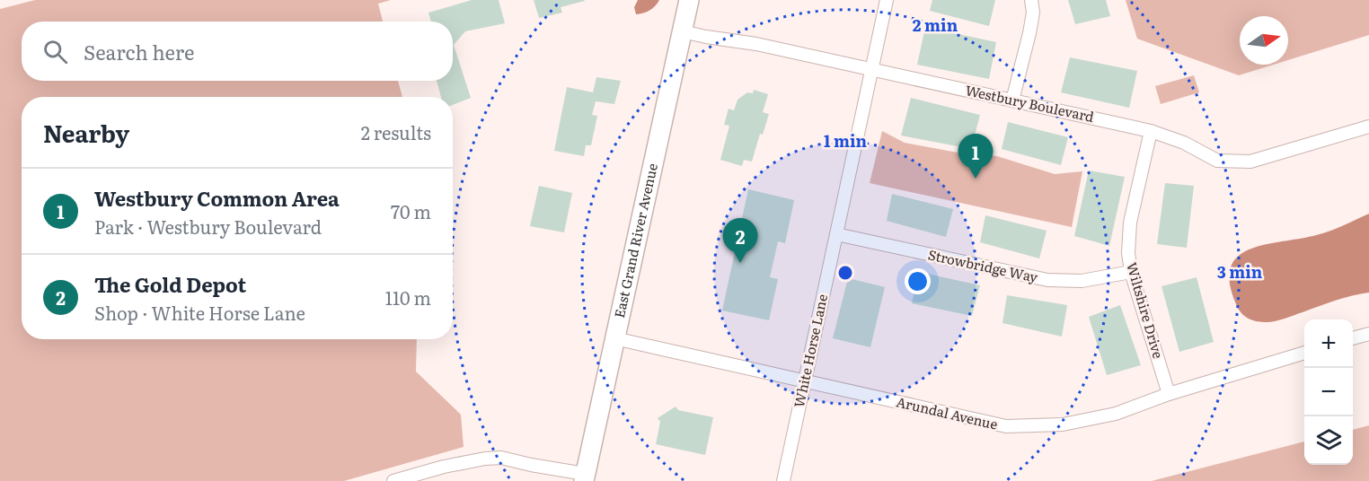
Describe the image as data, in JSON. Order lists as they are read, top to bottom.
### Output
{
  "streets": {
    "main road": ["East Grand River Avenue"],
    "street": [
      "Westbury Boulevard",
      "Strowbridge Way",
      "Wiltshire Drive",
      "White Horse Lane",
      "Arundal Avenue"
    ]
  },
  "crossings": [
    ["Westbury Boulevard", "East Grand River Avenue"],
    ["Westbury Boulevard", "Wiltshire Drive"],
    ["Westbury Boulevard", "White Horse Lane"],
    ["East Grand River Avenue", "Arundal Avenue"],
    ["Strowbridge Way", "Wiltshire Drive"],
    ["Strowbridge Way", "White Horse Lane"],
    ["Wiltshire Drive", "Arundal Avenue"],
    ["White Horse Lane", "Arundal Avenue"]
  ],
  "north": "right",
  "page": {
    "search": "Search here",
    "heading": ["Nearby", "2 results"],
    "pins": ["1", "2"],
    "list": [
      {
        "mark": "1",
        "name": "Westbury Common Area",
        "note": "Park · Westbury Boulevard",
        "value": "70 m"
      },
      {
        "mark": "2",
        "name": "The Gold Depot",
        "note": "Shop · White Horse Lane",
        "value": "110 m"
      }
    ],
    "map_buttons": ["+", "−"]
  },
  "rings": ["2 min", "1 min", "3 min"]
}
